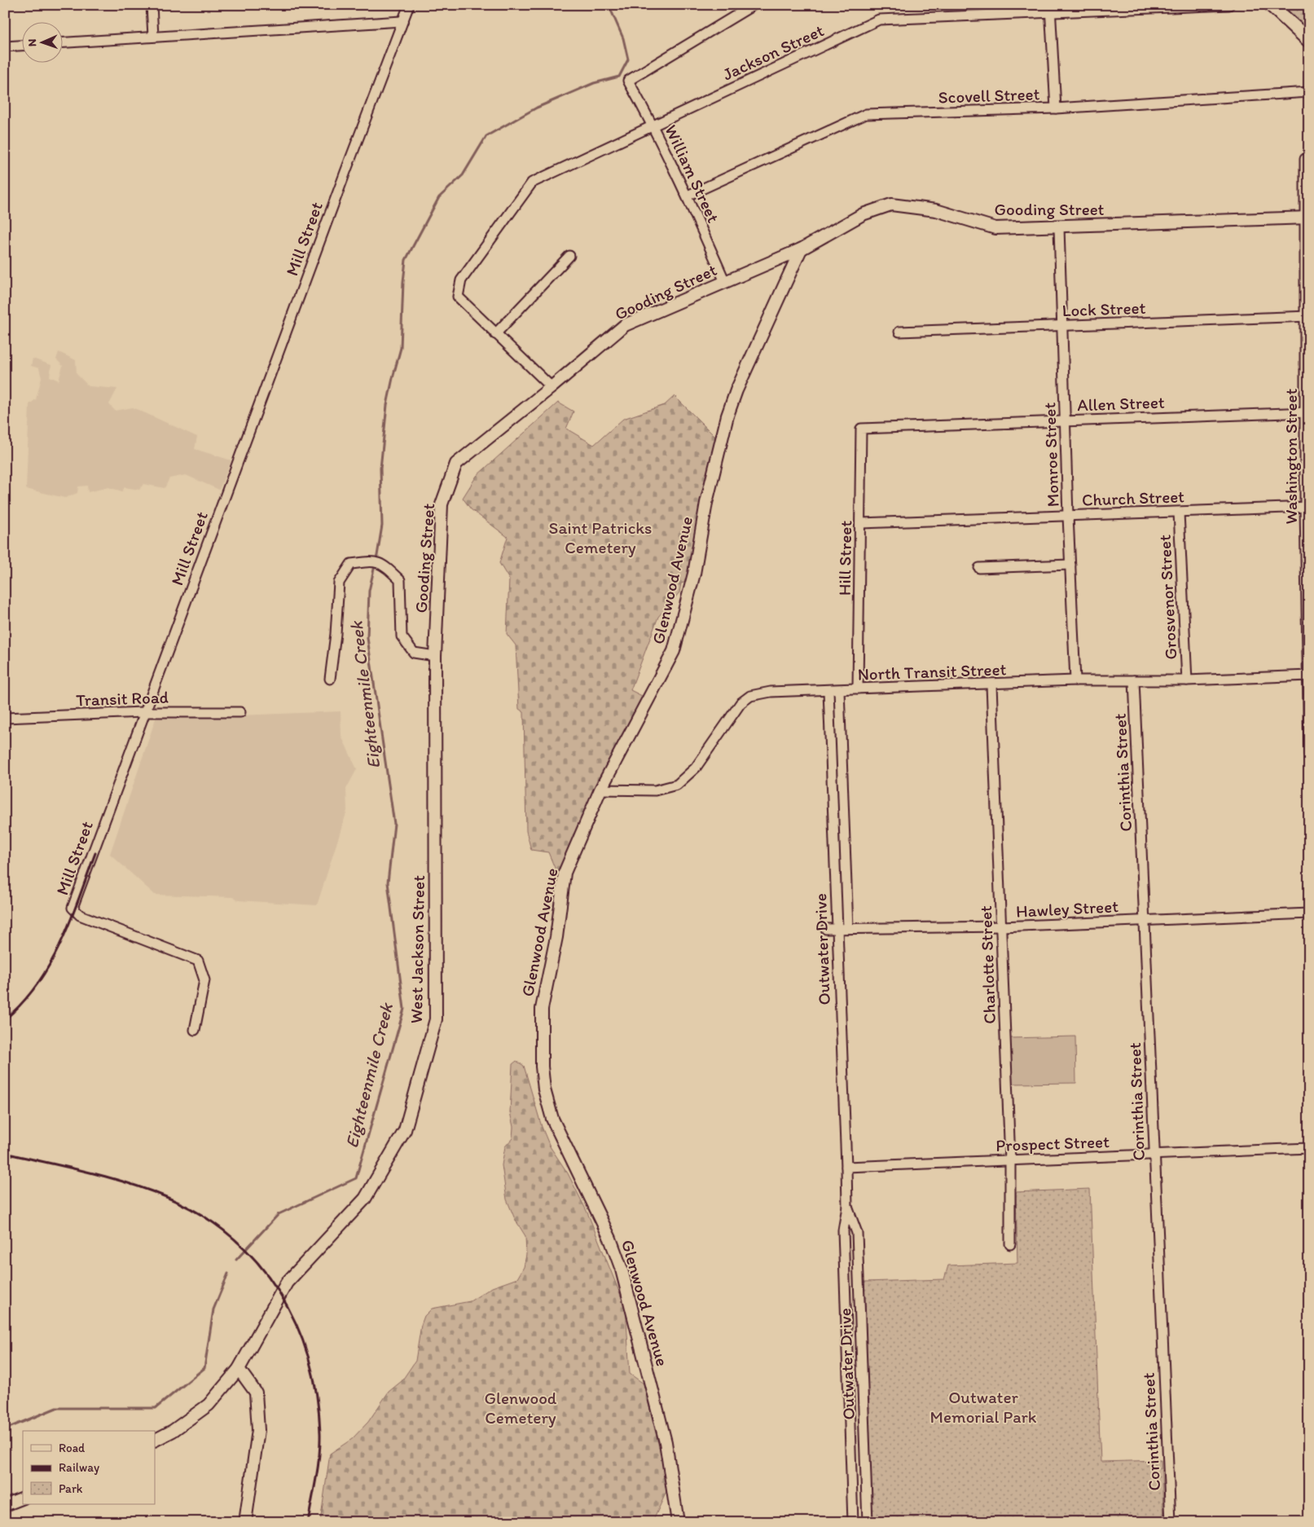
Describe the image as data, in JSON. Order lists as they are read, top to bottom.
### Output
{
  "streets": {
    "street": [
      "Jackson Street",
      "Scovell Street",
      "William Street",
      "Gooding Street",
      "Mill Street",
      "Lock Street",
      "Allen Street",
      "Monroe Street",
      "Washington Street",
      "Church Street",
      "Hill Street",
      "Glenwood Avenue",
      "Grosvenor Street",
      "North Transit Street",
      "Transit Road",
      "Corinthia Street",
      "Hawley Street",
      "West Jackson Street",
      "Outwater Drive",
      "Charlotte Street",
      "Prospect Street"
    ]
  },
  "crossings": [
    ["Jackson Street", "William Street"],
    ["Scovell Street", "William Street"],
    ["William Street", "Gooding Street"],
    ["Gooding Street", "Monroe Street"],
    ["Gooding Street", "Washington Street"],
    ["Gooding Street", "Glenwood Avenue"],
    ["Gooding Street", "West Jackson Street"],
    ["Mill Street", "Transit Road"],
    ["Lock Street", "Monroe Street"],
    ["Lock Street", "Washington Street"],
    ["Allen Street", "Monroe Street"],
    ["Allen Street", "Washington Street"],
    ["Allen Street", "Hill Street"],
    ["Monroe Street", "Church Street"],
    ["Monroe Street", "North Transit Street"],
    ["Washington Street", "Church Street"],
    ["Washington Street", "North Transit Street"],
    ["Church Street", "Hill Street"],
    ["Church Street", "Grosvenor Street"],
    ["Hill Street", "North Transit Street"],
    ["Glenwood Avenue", "North Transit Street"],
    ["Grosvenor Street", "North Transit Street"],
    ["North Transit Street", "Corinthia Street"],
    ["North Transit Street", "Outwater Drive"],
    ["North Transit Street", "Charlotte Street"],
    ["Corinthia Street", "Hawley Street"],
    ["Corinthia Street", "Prospect Street"],
    ["Hawley Street", "Outwater Drive"],
    ["Hawley Street", "Charlotte Street"],
    ["Outwater Drive", "Prospect Street"],
    ["Charlotte Street", "Prospect Street"]
  ],
  "water": ["Eighteenmile Creek"],
  "parks": ["Saint Patricks Cemetery", "Outwater Memorial Park", "Glenwood Cemetery"],
  "legend": ["Road", "Railway", "Park"],
  "north": "left"
}
